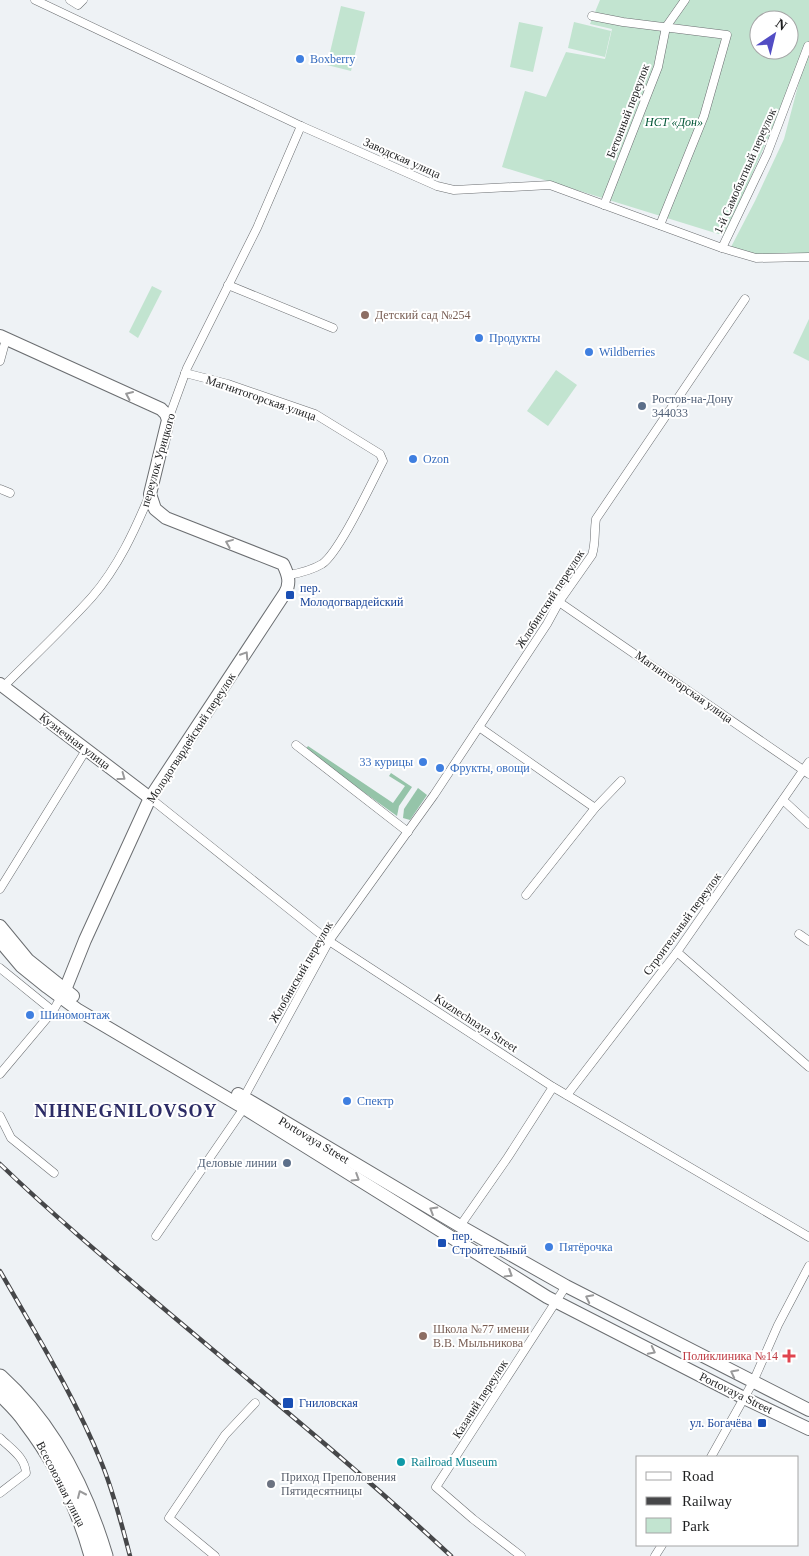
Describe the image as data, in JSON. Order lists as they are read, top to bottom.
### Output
{
  "streets": {
    "highway": ["Всесоюзная улица"],
    "main road": [
      "переулок Урицкого",
      "Молодогвардейский переулок",
      "Кузнечная улица",
      "Portovaya Street"
    ],
    "street": [
      "Бетонный переулок",
      "Заводская улица",
      "1-й Самобытный переулок",
      "Магнитогорская улица",
      "Жлобинский переулок",
      "Строительный переулок",
      "Kuznechnaya Street",
      "Казачий переулок"
    ]
  },
  "crossings": [
    ["Бетонный переулок", "Заводская улица"],
    ["Заводская улица", "1-й Самобытный переулок"],
    ["Заводская улица", "переулок Урицкого"],
    ["Магнитогорская улица", "переулок Урицкого"],
    ["Магнитогорская улица", "Жлобинский переулок"],
    ["Магнитогорская улица", "Молодогвардейский переулок"],
    ["Магнитогорская улица", "Строительный переулок"],
    ["переулок Урицкого", "Кузнечная улица"],
    ["Жлобинский переулок", "Kuznechnaya Street"],
    ["Жлобинский переулок", "Portovaya Street"],
    ["Молодогвардейский переулок", "Кузнечная улица"],
    ["Молодогвардейский переулок", "Kuznechnaya Street"],
    ["Молодогвардейский переулок", "Portovaya Street"],
    ["Кузнечная улица", "Kuznechnaya Street"],
    ["Строительный переулок", "Kuznechnaya Street"],
    ["Portovaya Street", "Казачий переулок"]
  ],
  "one_way": ["Молодогвардейский переулок", "Кузнечная улица"],
  "districts": ["NIHNEGNILOVSOY"],
  "parks": ["НСТ «Дон»"],
  "places": {
    "other": [
      "Boxberry",
      "Детский сад №254",
      "Продукты",
      "Wildberries",
      "Ростов-на-Дону 344033",
      "Ozon",
      "33 курицы",
      "Фрукты, овощи",
      "Шиномонтаж",
      "Спектр",
      "Деловые линии",
      "Пятёрочка",
      "Школа №77 имени В.В. Мыльникова",
      "Railroad Museum",
      "Приход Преполовения Пятидесятницы"
    ],
    "transit": [
      "пер. Молодогвардейский",
      "пер. Строительный",
      "Гниловская",
      "ул. Богачёва"
    ],
    "health": ["Поликлиника №14"]
  },
  "legend": ["Road", "Railway", "Park"],
  "north": "top right"
}
